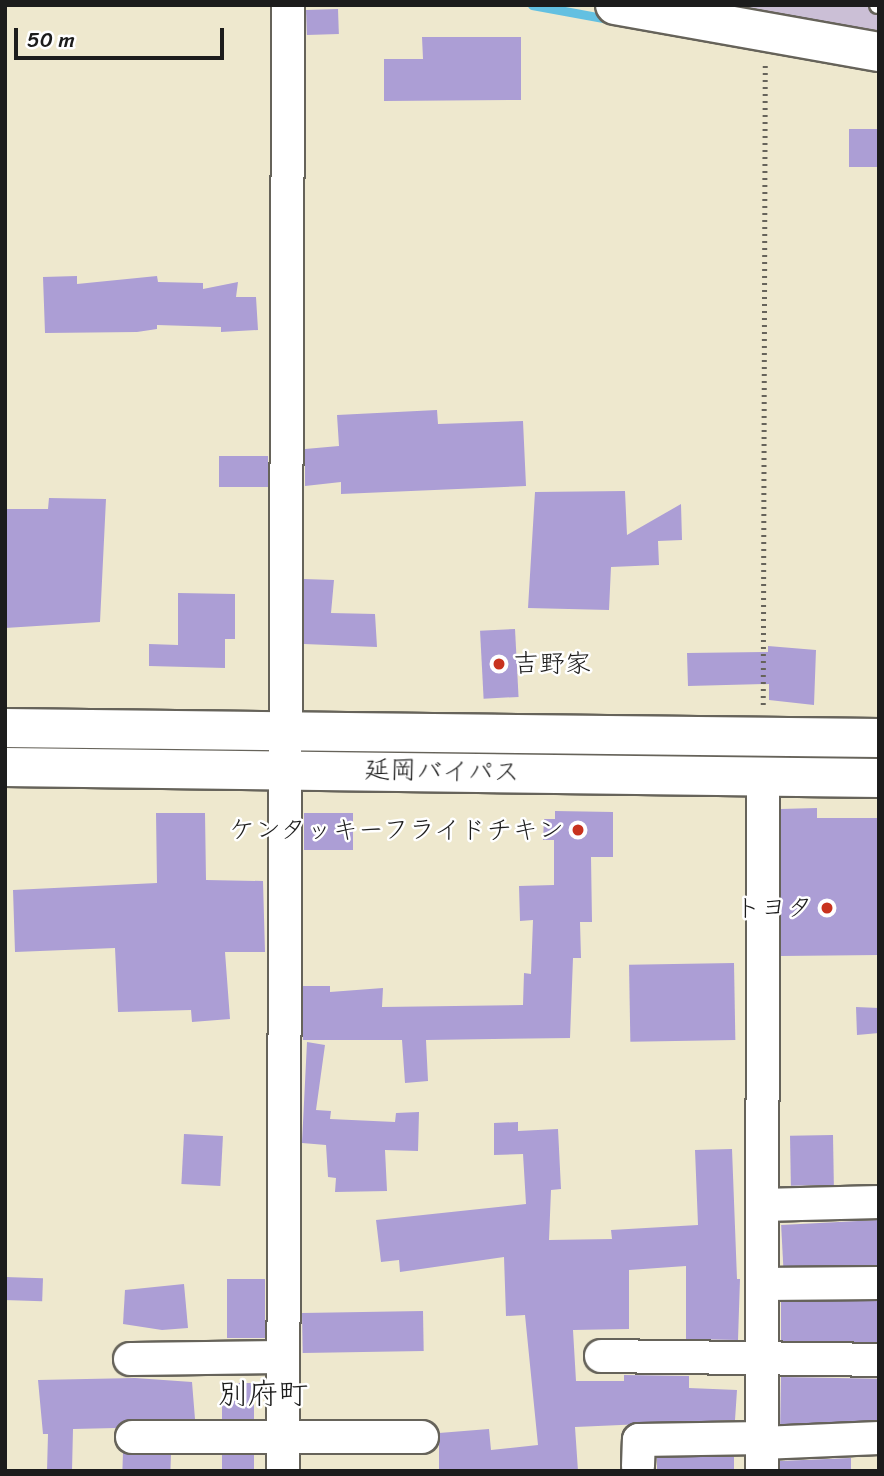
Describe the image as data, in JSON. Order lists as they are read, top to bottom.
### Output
{
  "streets": {
    "main road": ["延岡バイパス"]
  },
  "districts": ["別府町"],
  "places": ["吉野家", "ケンタッキーフライドチキン", "トヨタ"],
  "scale_bar": "50 m"
}
